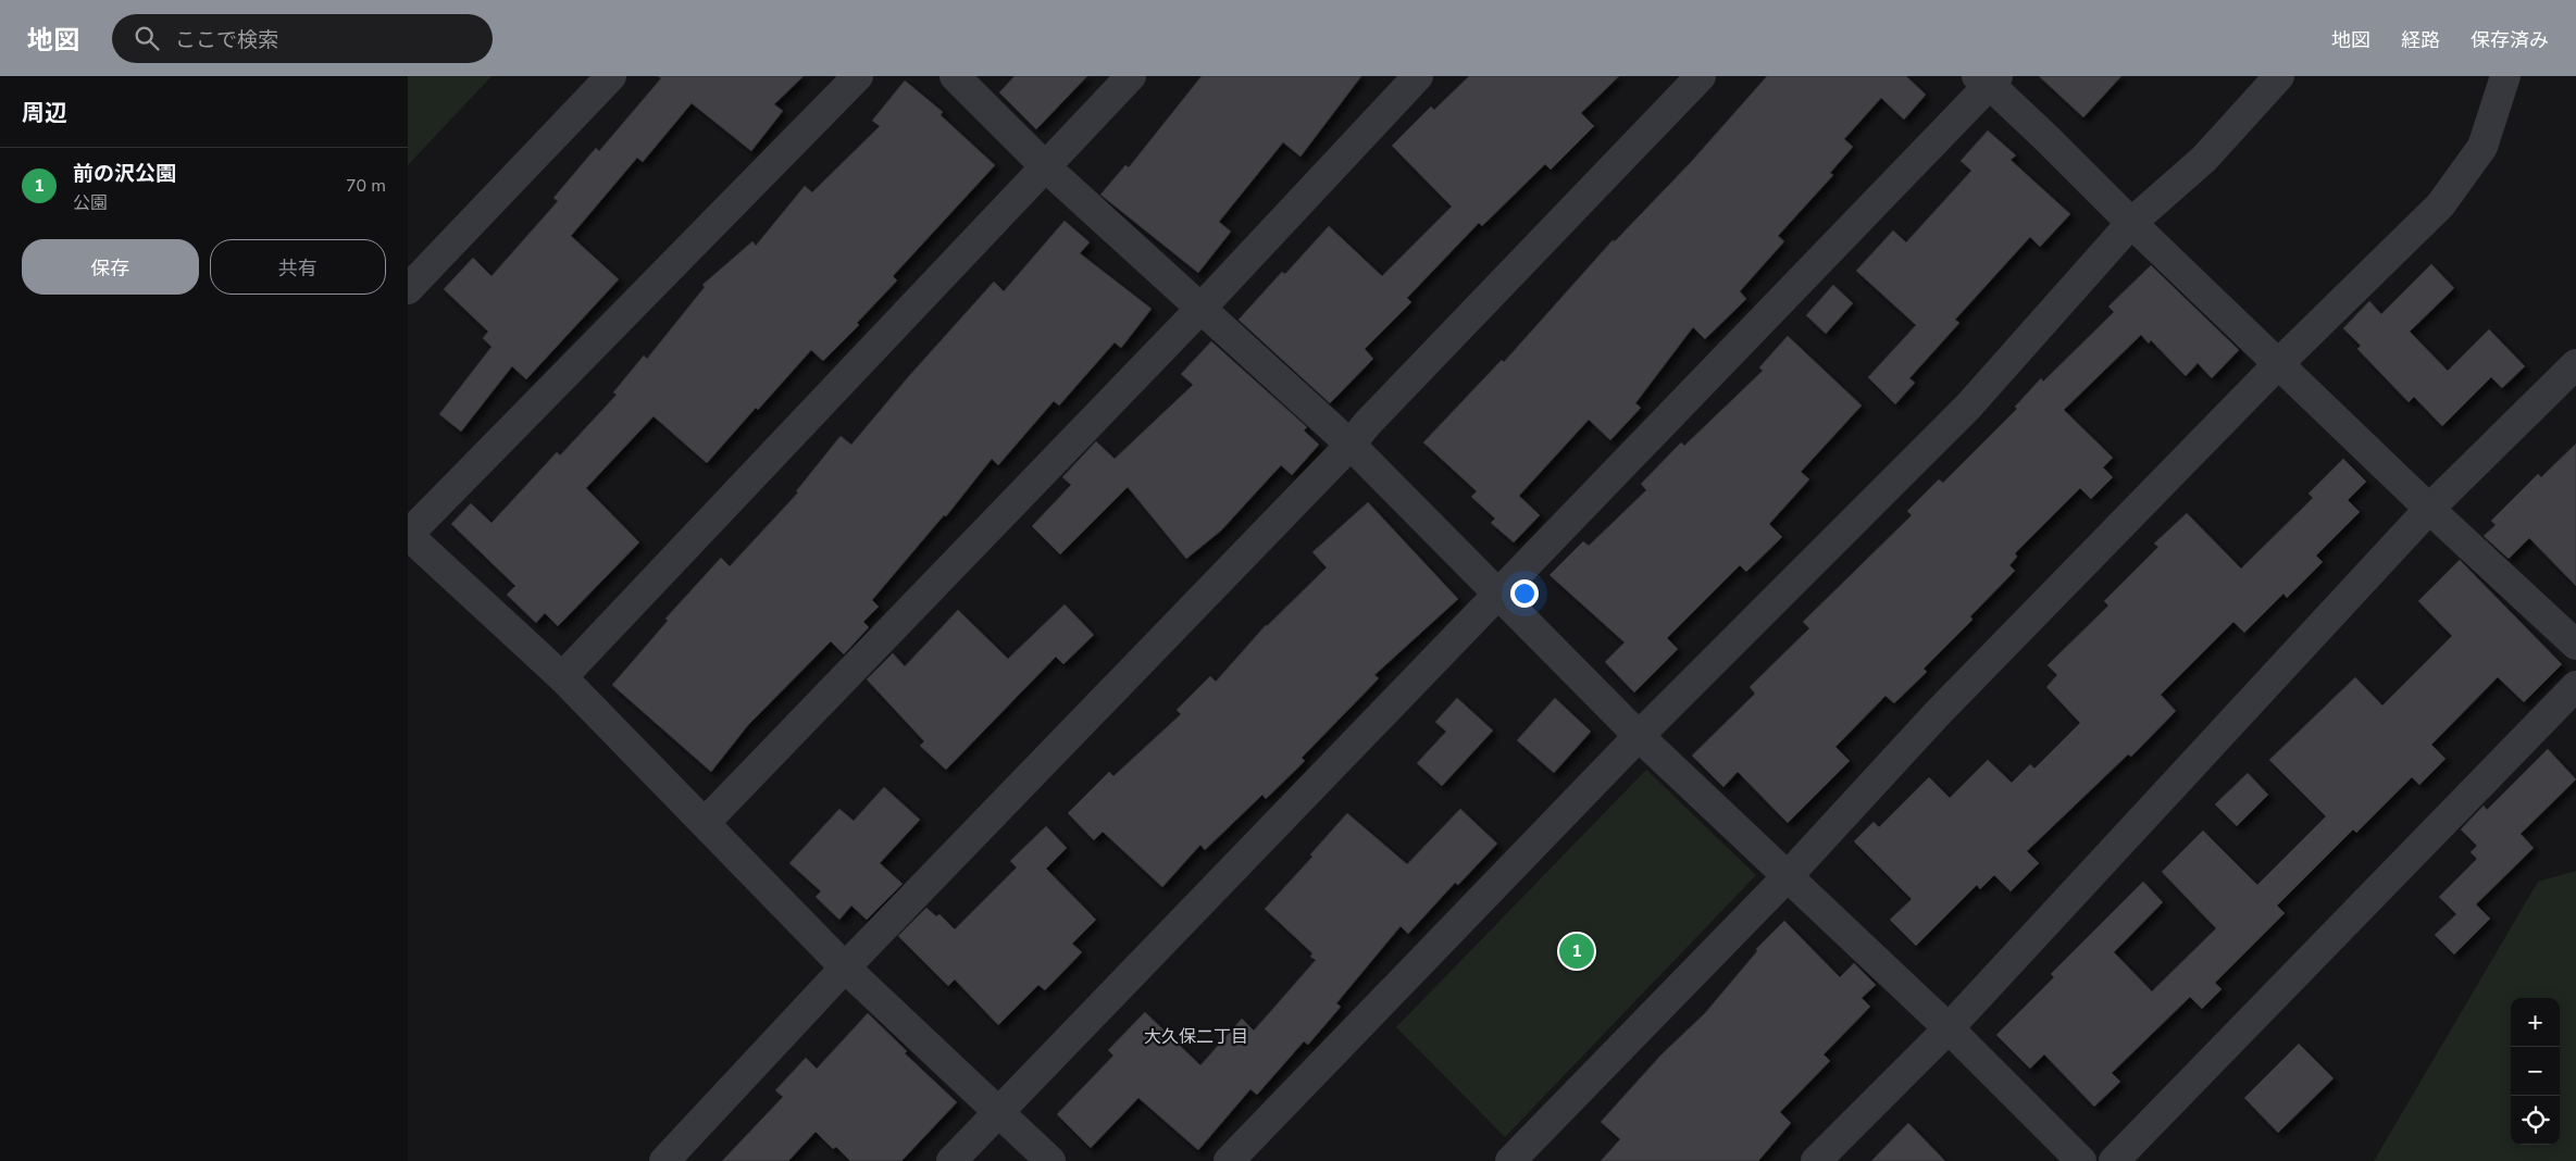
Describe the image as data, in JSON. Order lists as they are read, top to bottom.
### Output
{
  "districts": ["大久保二丁目"],
  "page": {
    "header": "地図",
    "search": "ここで検索",
    "nav": ["地図", "経路", "保存済み"],
    "heading": "周辺",
    "list": [
      {
        "mark": "1",
        "name": "前の沢公園",
        "note": "公園",
        "value": "70 m"
      }
    ],
    "buttons": ["保存", "共有"],
    "pins": "1",
    "map_buttons": ["+", "−"]
  }
}
